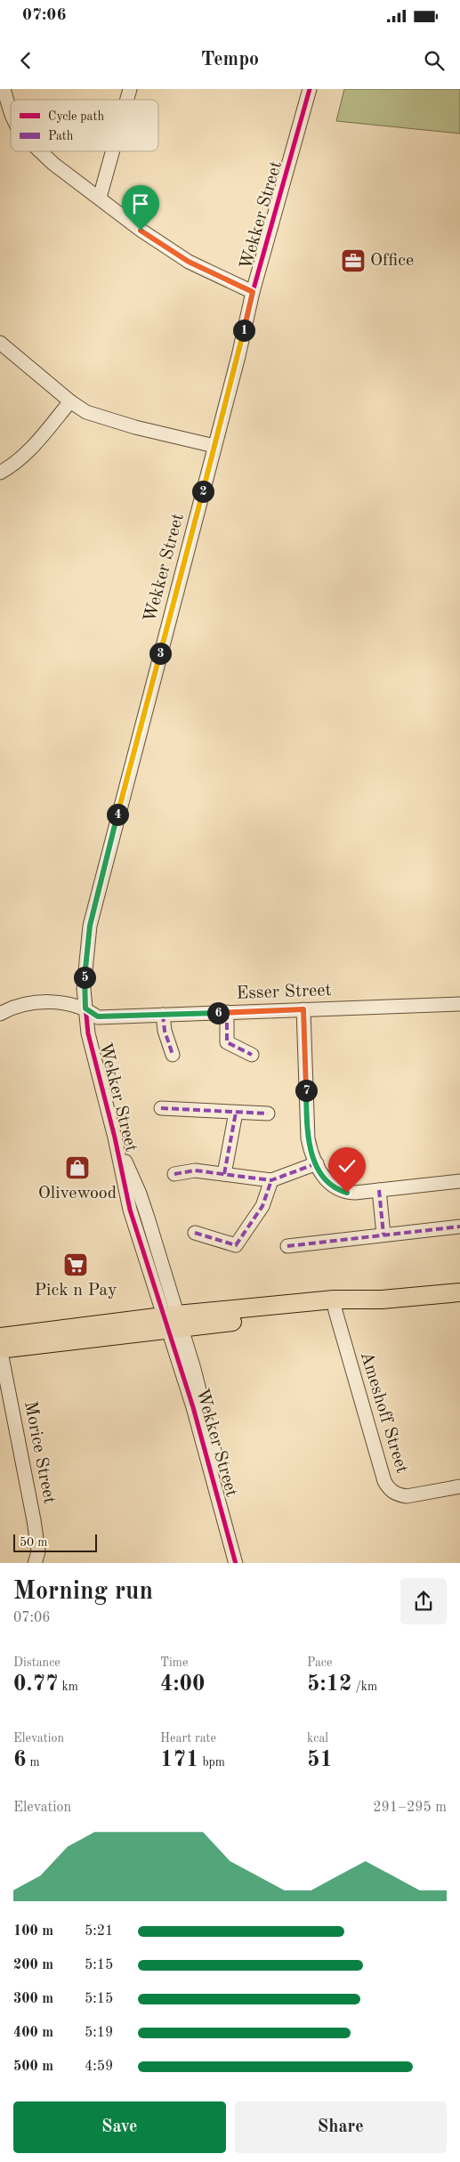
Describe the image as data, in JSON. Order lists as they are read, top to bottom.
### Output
{
  "streets": {
    "street": [
      "Wekker Street",
      "Esser Street",
      "Ameshoff Street",
      "Morice Street"
    ]
  },
  "crossings": [
    ["Wekker Street", "Esser Street"]
  ],
  "places": {
    "office": ["Office"],
    "shop": ["Olivewood"],
    "supermarket": ["Pick n Pay"]
  },
  "legend": ["Cycle path", "Path"],
  "scale_bar": "50 m",
  "page": {
    "status": "07:06",
    "header": "Tempo",
    "pins": [
      "1",
      "2",
      "3",
      "4",
      "5",
      "6",
      "7"
    ],
    "scale": "50 m",
    "heading": ["Morning run", "07:06"],
    "stats": [
      ["Distance", "0.77 km"],
      ["Time", "4:00"],
      ["Pace", "5:12 /km"],
      ["Elevation", "6 m"],
      ["Heart rate", "171 bpm"],
      ["kcal", "51"]
    ],
    "chart": ["Elevation", "291–295 m"],
    "list": [
      {
        "name": "100 m",
        "note": "5:21"
      },
      {
        "name": "200 m",
        "note": "5:15"
      },
      {
        "name": "300 m",
        "note": "5:15"
      },
      {
        "name": "400 m",
        "note": "5:19"
      },
      {
        "name": "500 m",
        "note": "4:59"
      }
    ],
    "buttons": ["Save", "Share"]
  }
}
